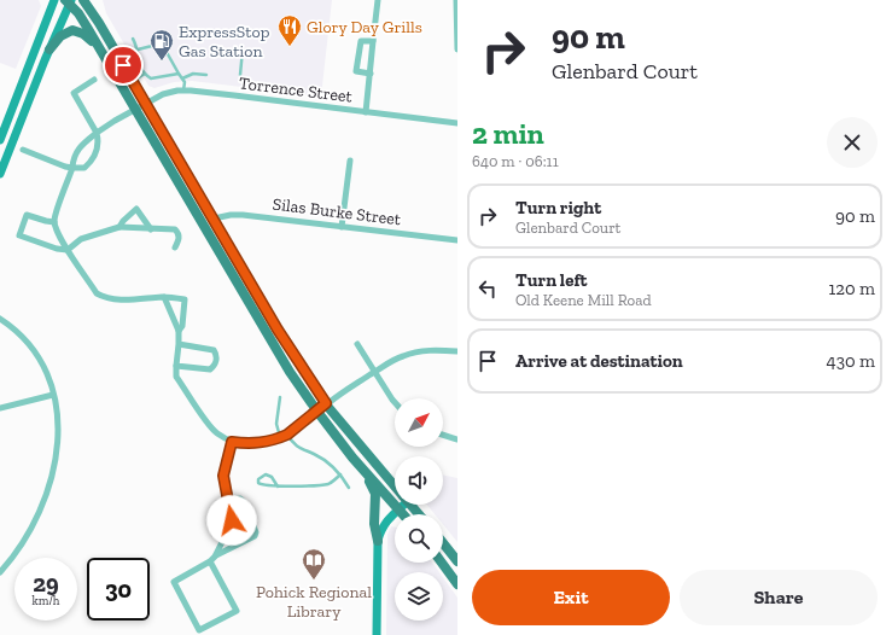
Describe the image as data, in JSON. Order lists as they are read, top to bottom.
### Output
{
  "streets": {
    "street": ["Torrence Street", "Silas Burke Street"]
  },
  "places": {
    "restaurant": ["Glory Day Grills"],
    "fuel station": ["ExpressStop Gas Station"],
    "library": ["Pohick Regional Library"]
  },
  "north": "top right",
  "page": {
    "turn": ["90 m", "Glenbard Court"],
    "heading": ["2 min", "640 m · 06:11"],
    "list": [
      {
        "name": "Turn right",
        "note": "Glenbard Court",
        "value": "90 m"
      },
      {
        "name": "Turn left",
        "note": "Old Keene Mill Road",
        "value": "120 m"
      },
      {
        "name": "Arrive at destination",
        "value": "430 m"
      }
    ],
    "speed": "29 km/h",
    "limit": "30",
    "buttons": ["Exit", "Share"]
  }
}
